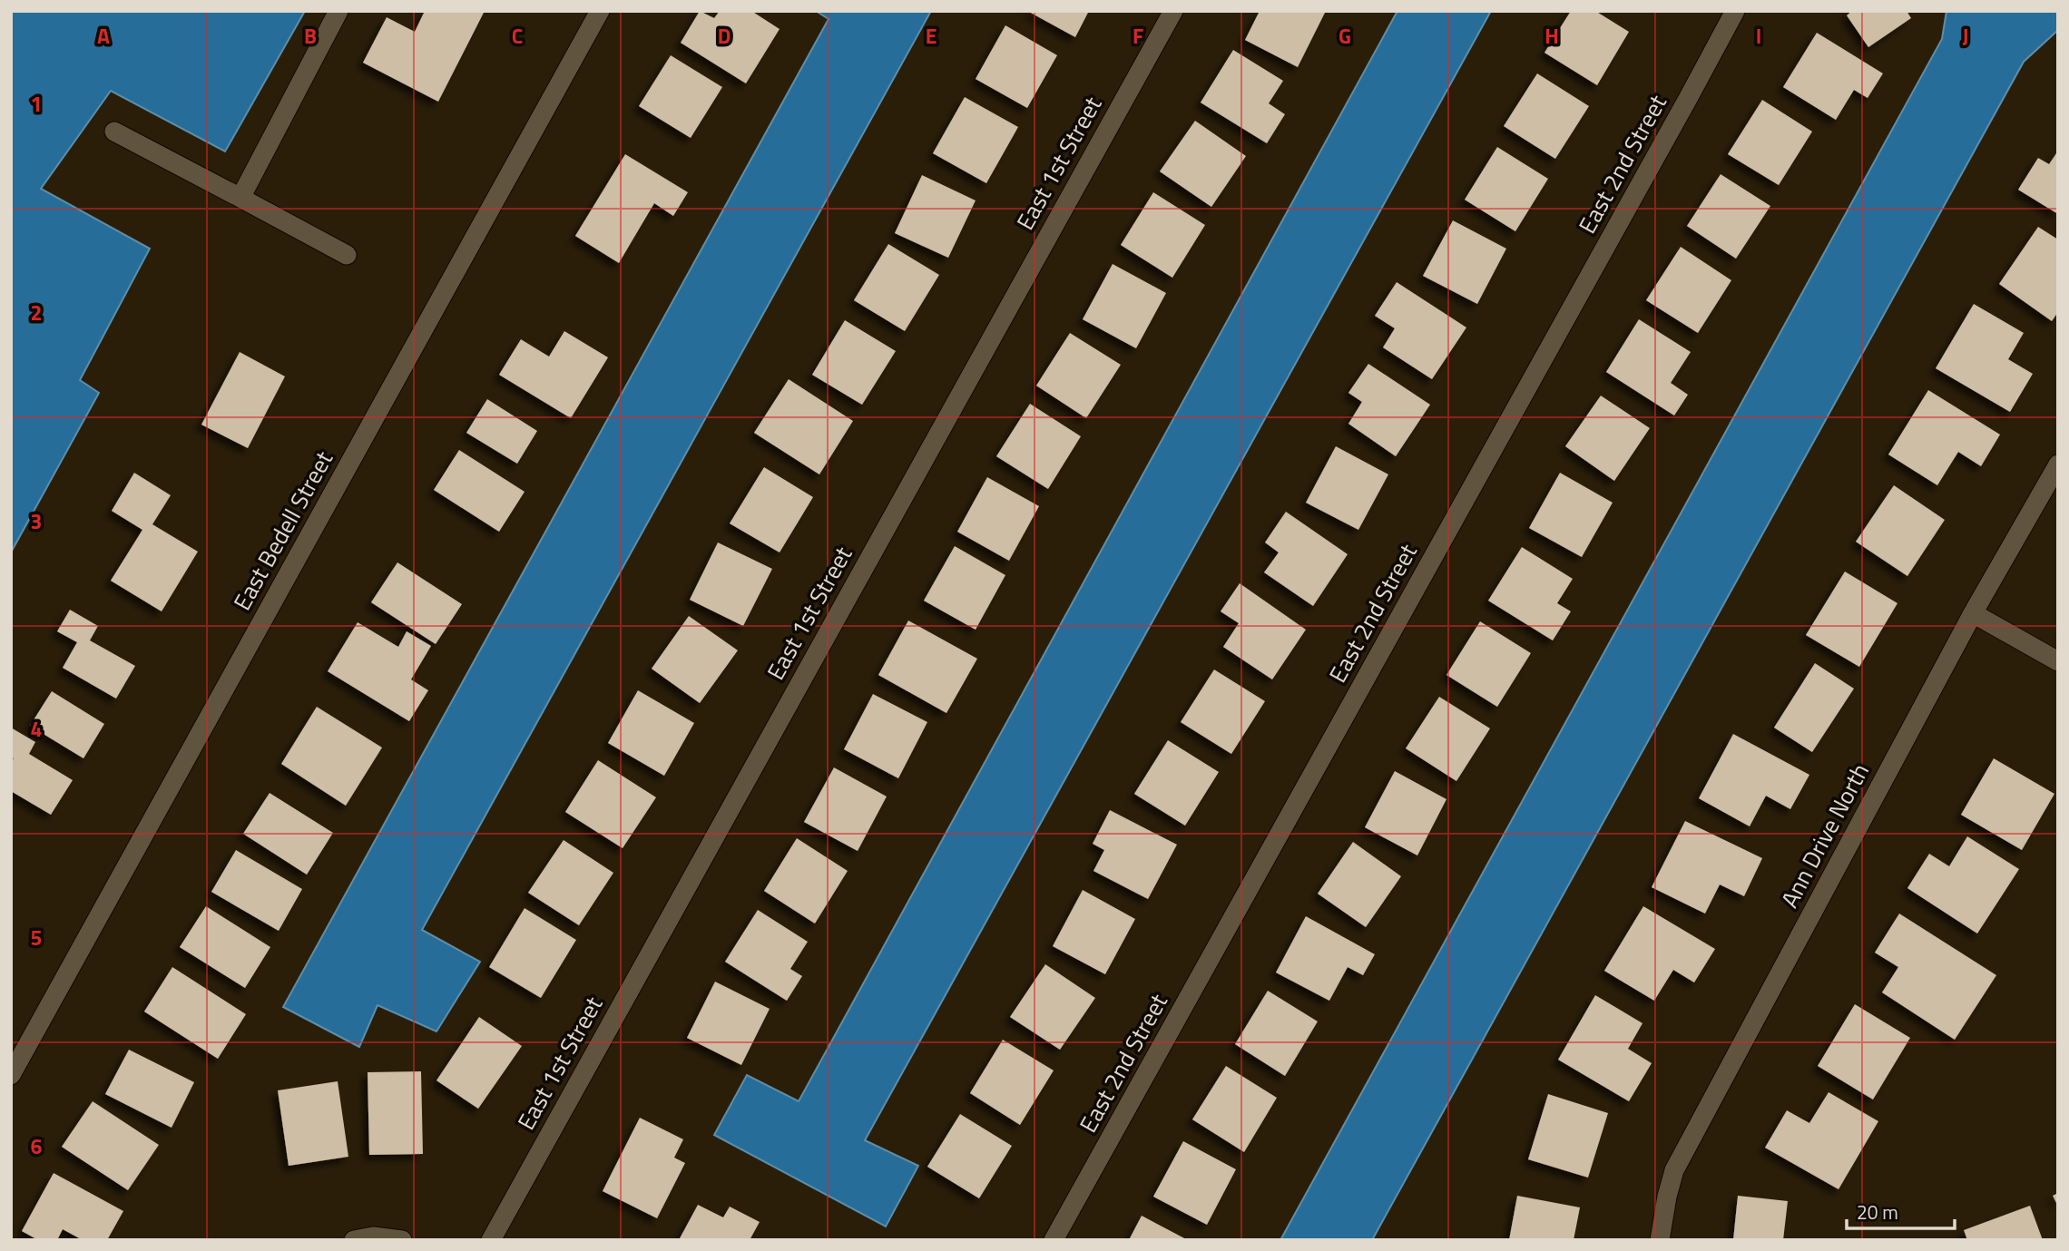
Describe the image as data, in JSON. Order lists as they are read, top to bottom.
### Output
{
  "streets": {
    "street": [
      "East 1st Street",
      "East 2nd Street",
      "East Bedell Street",
      "Ann Drive North"
    ]
  },
  "scale_bar": "20 m",
  "grid": {
    "columns": [
      "A",
      "B",
      "C",
      "D",
      "E",
      "F",
      "G",
      "H",
      "I",
      "J"
    ],
    "rows": [
      "1",
      "2",
      "3",
      "4",
      "5",
      "6"
    ]
  }
}
